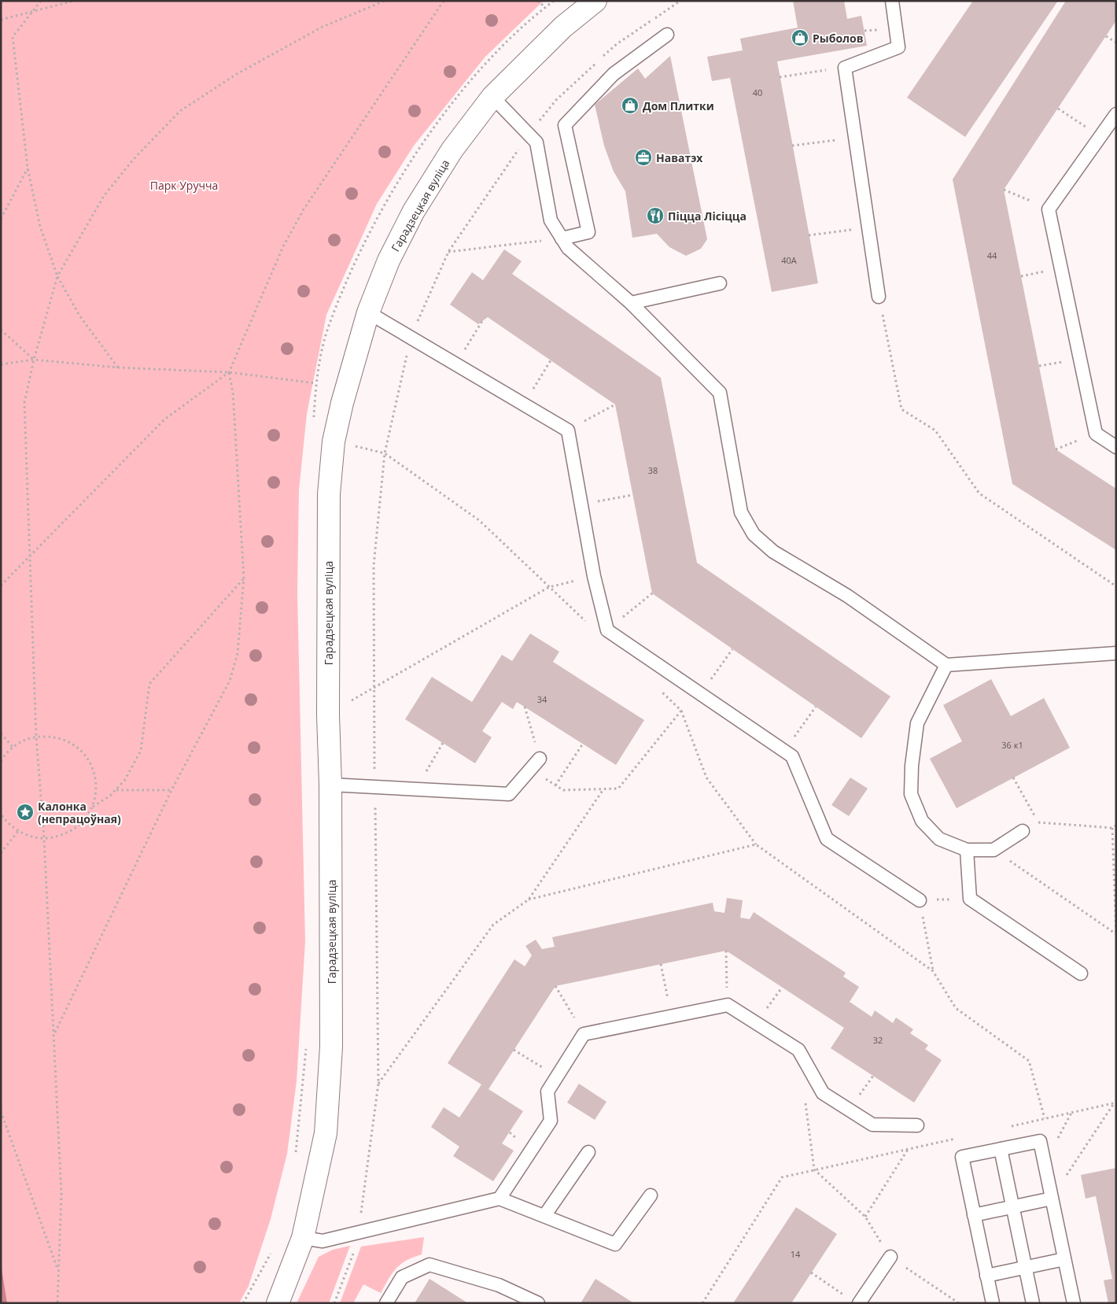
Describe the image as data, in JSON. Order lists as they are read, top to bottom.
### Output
{
  "streets": {
    "street": ["Гарадзецкая вуліца"]
  },
  "parks": ["Парк Уручча"],
  "places": {
    "shop": ["Рыболов", "Дом Плитки"],
    "office": ["Наватэх"],
    "restaurant": ["Піцца Лісіцца"],
    "place": ["Калонка (непрацоўная)"]
  },
  "house_numbers": [
    "40",
    "44",
    "40А",
    "38",
    "34",
    "36 к1",
    "32",
    "14"
  ]
}
